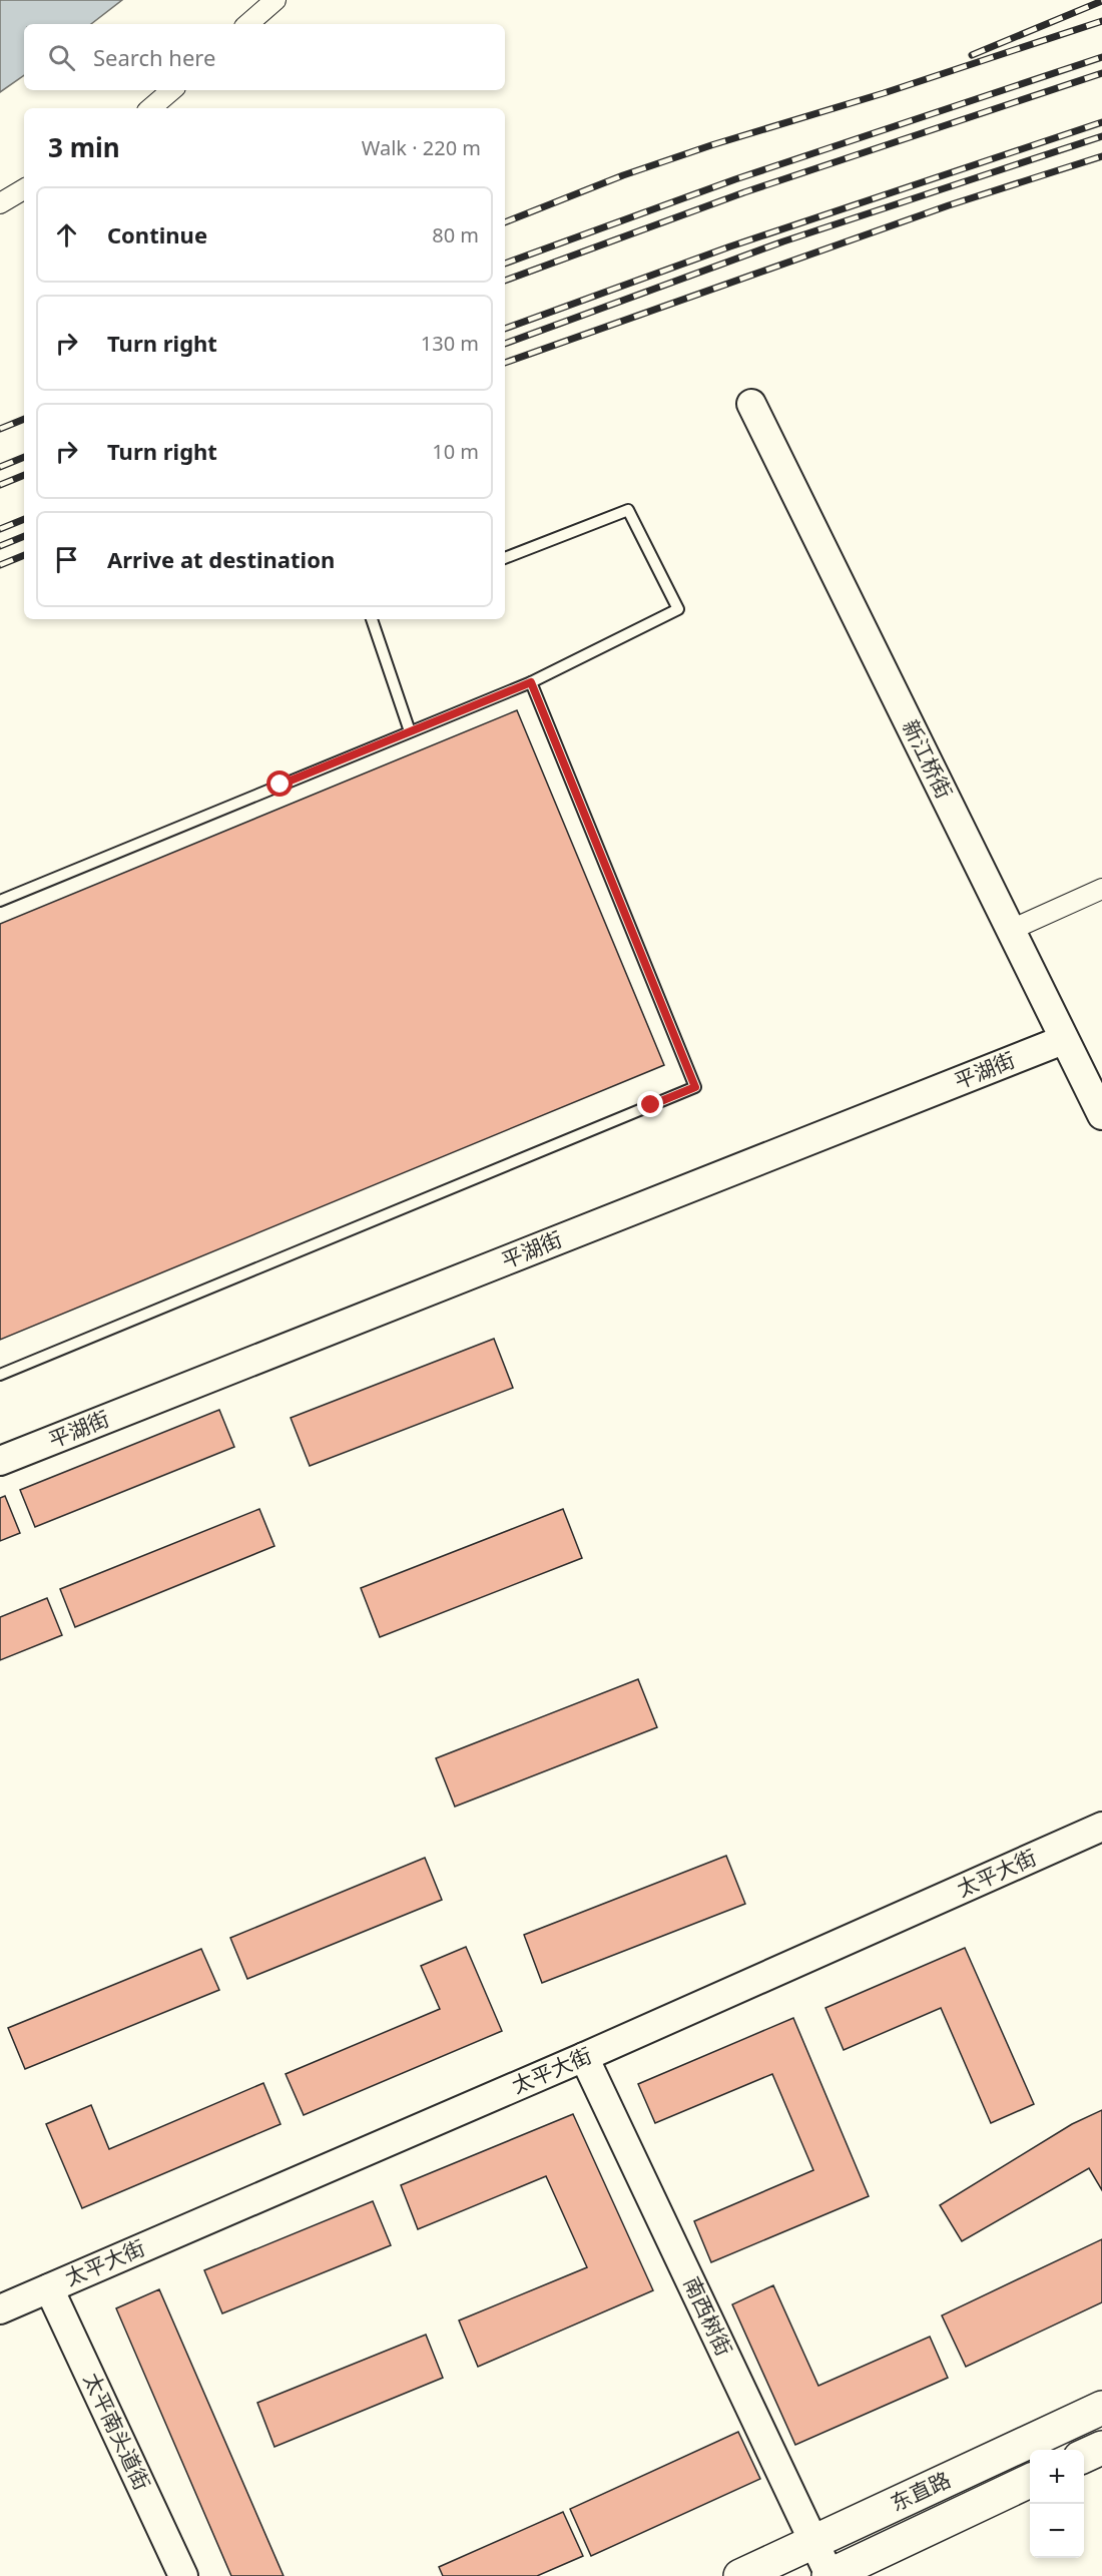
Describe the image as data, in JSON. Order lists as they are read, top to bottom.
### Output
{
  "streets": {
    "highway": ["东直路"],
    "street": [
      "新江桥街",
      "平湖街",
      "太平大街",
      "南西树街",
      "太平南头道街"
    ]
  },
  "crossings": [
    ["新江桥街", "平湖街"],
    ["太平大街", "南西树街"],
    ["太平大街", "太平南头道街"],
    ["南西树街", "东直路"]
  ],
  "page": {
    "search": "Search here",
    "heading": ["3 min", "Walk · 220 m"],
    "list": [
      ["Continue", "80 m"],
      ["Turn right", "130 m"],
      ["Turn right", "10 m"],
      "Arrive at destination"
    ],
    "map_buttons": ["+", "−"]
  }
}
